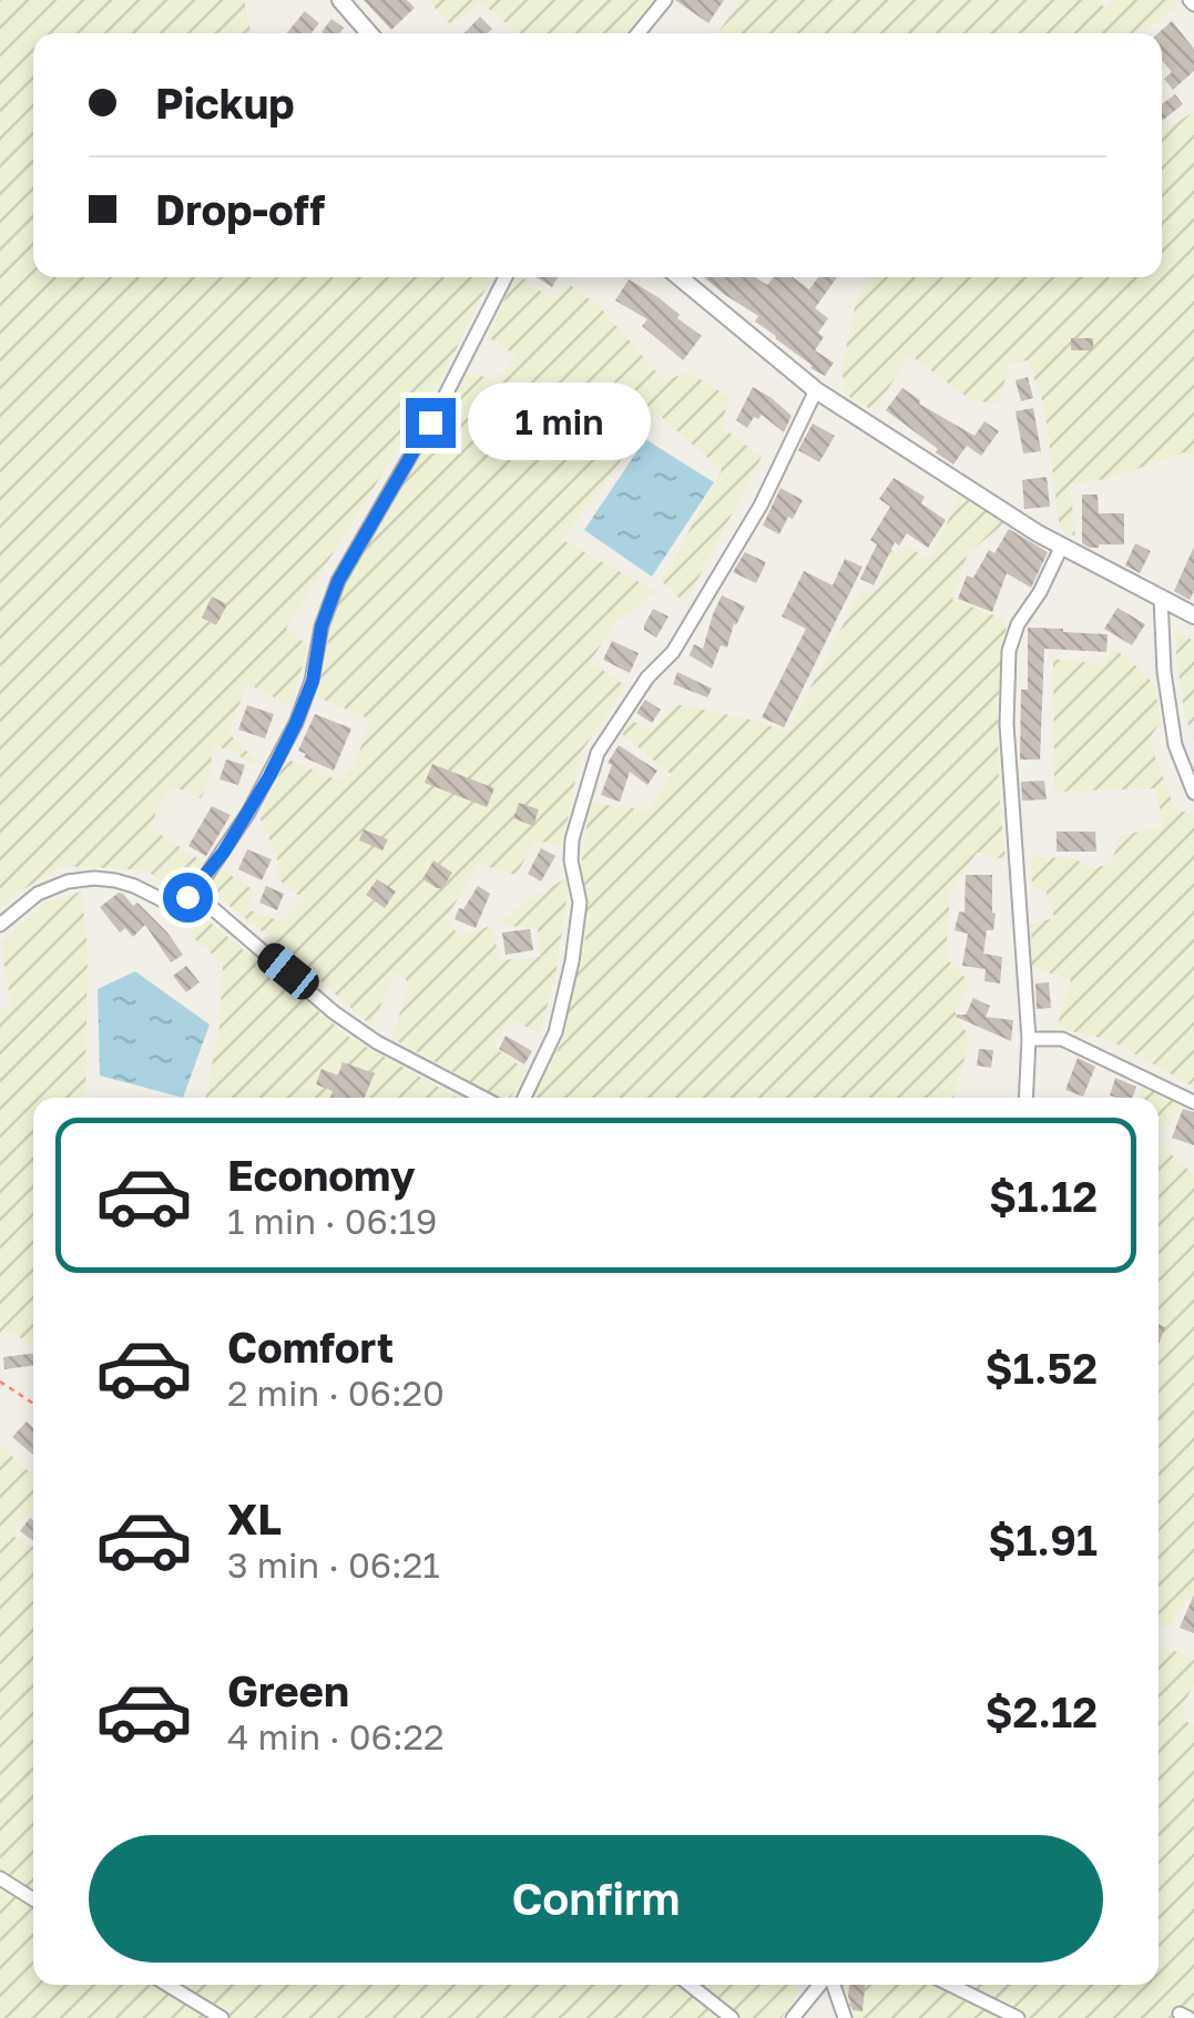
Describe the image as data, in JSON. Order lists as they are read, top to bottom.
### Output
{
  "page": {
    "banner": ["Pickup", "Drop-off"],
    "bubble": "1 min",
    "list": [
      {
        "name": "Economy",
        "note": "1 min · 06:19",
        "value": "$1.12"
      },
      {
        "name": "Comfort",
        "note": "2 min · 06:20",
        "value": "$1.52"
      },
      {
        "name": "XL",
        "note": "3 min · 06:21",
        "value": "$1.91"
      },
      {
        "name": "Green",
        "note": "4 min · 06:22",
        "value": "$2.12"
      }
    ],
    "buttons": "Confirm"
  }
}
